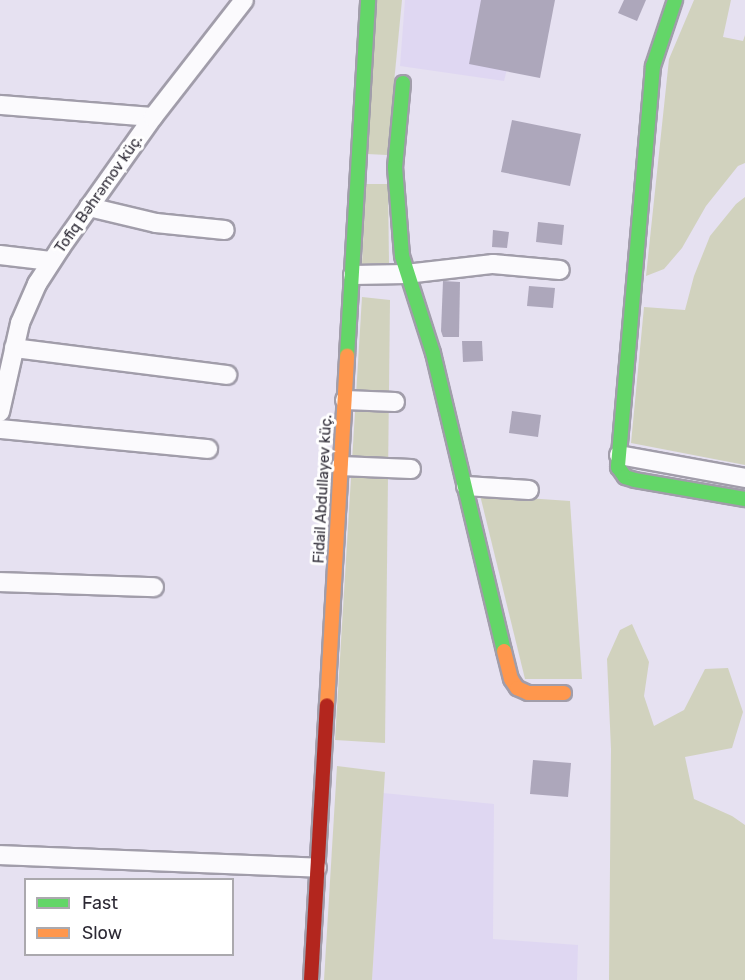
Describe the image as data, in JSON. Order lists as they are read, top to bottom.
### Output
{
  "streets": {
    "street": ["Tofiq Bəhrəmov küç.", "Fidail Abdullayev küç."]
  },
  "legend": ["Fast", "Slow"]
}
